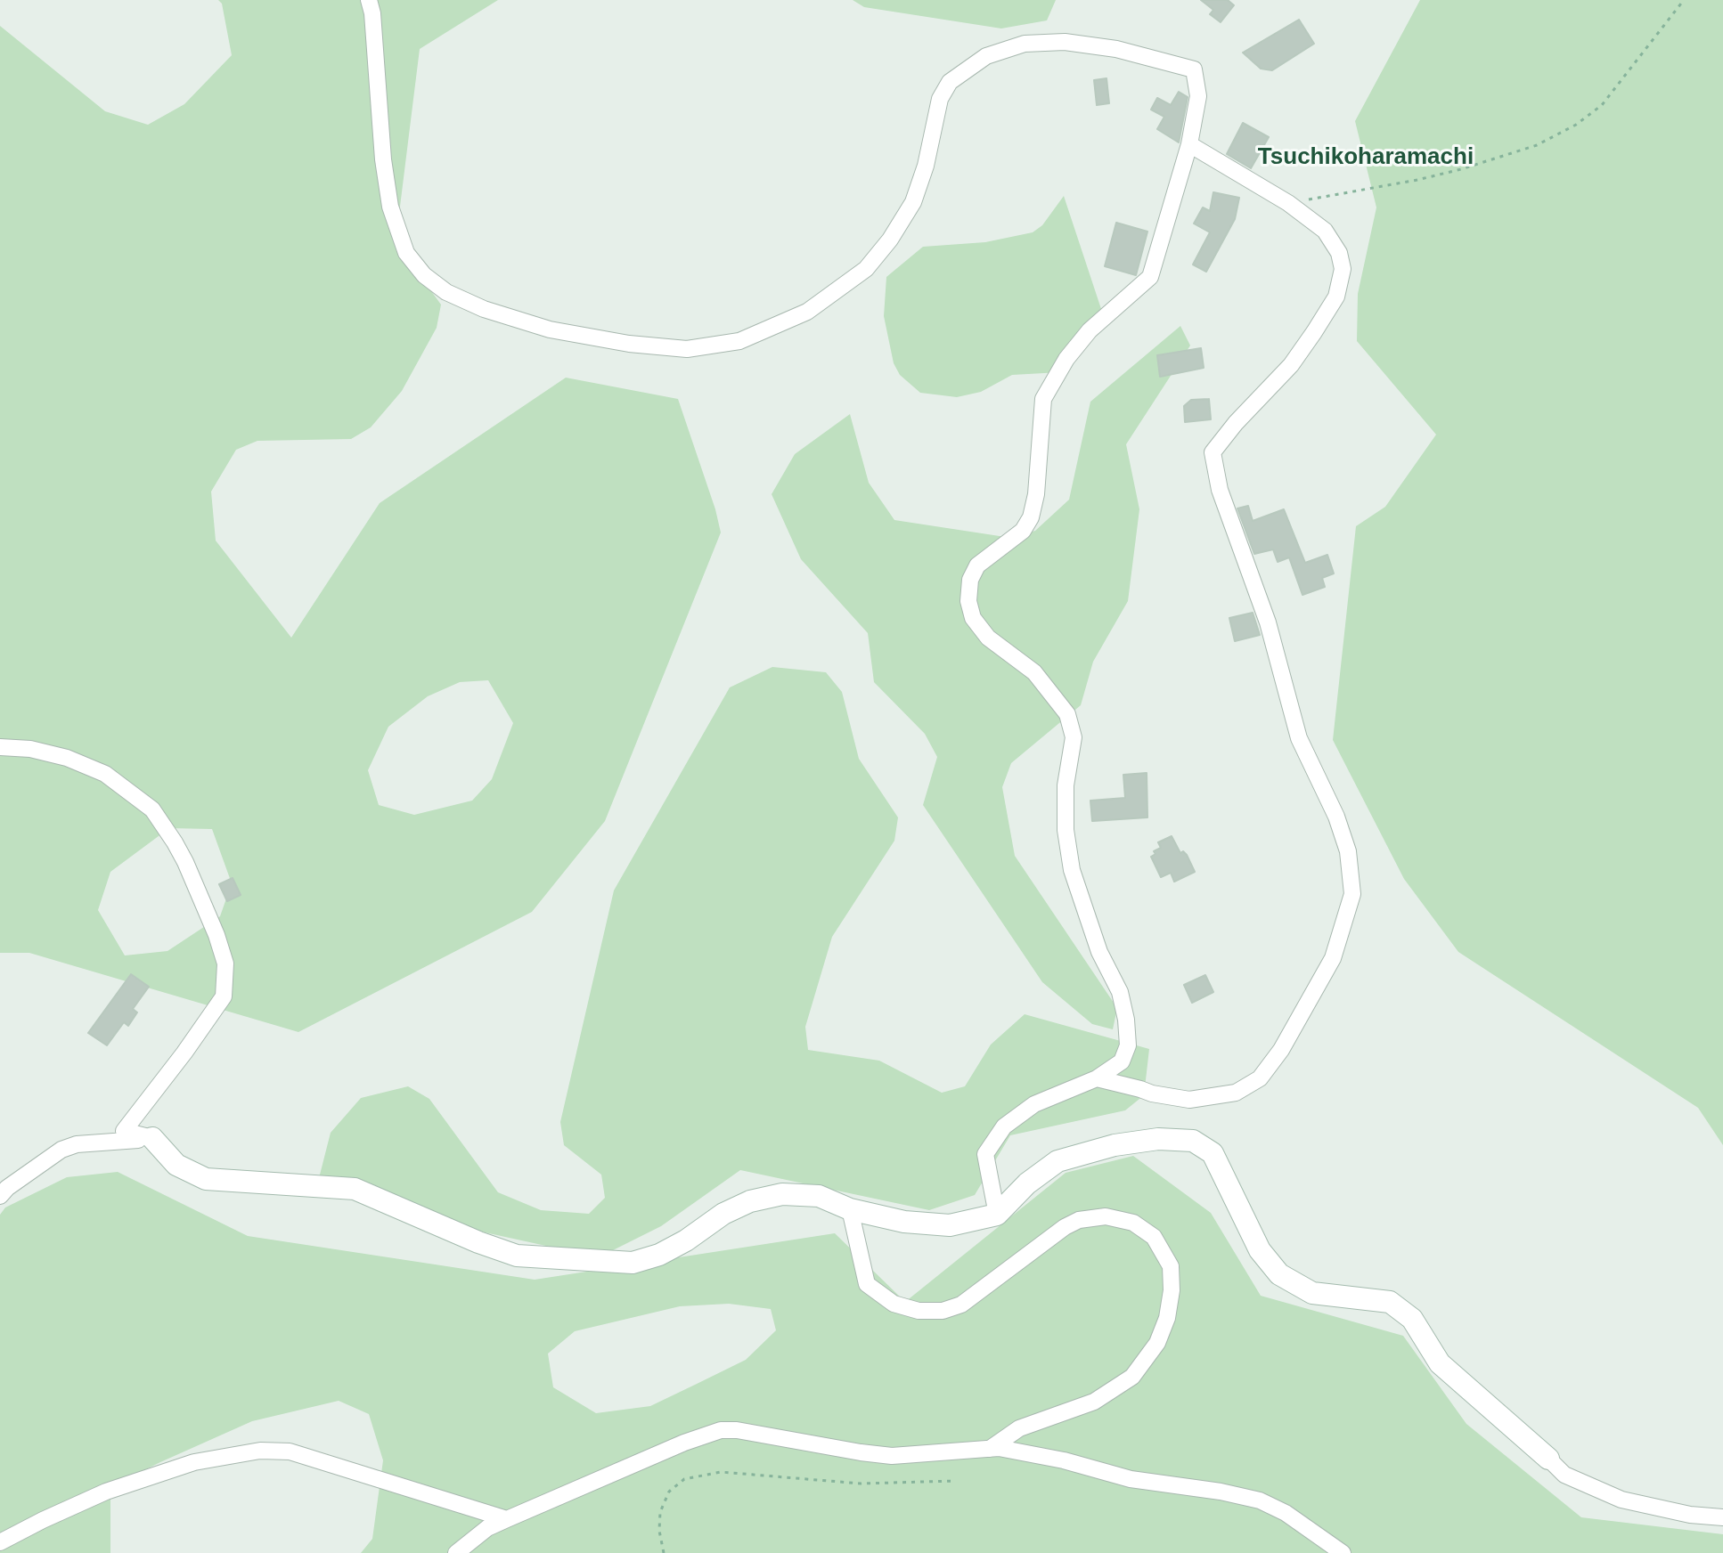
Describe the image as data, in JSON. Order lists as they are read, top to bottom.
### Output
{
  "districts": ["Tsuchikoharamachi"]
}
